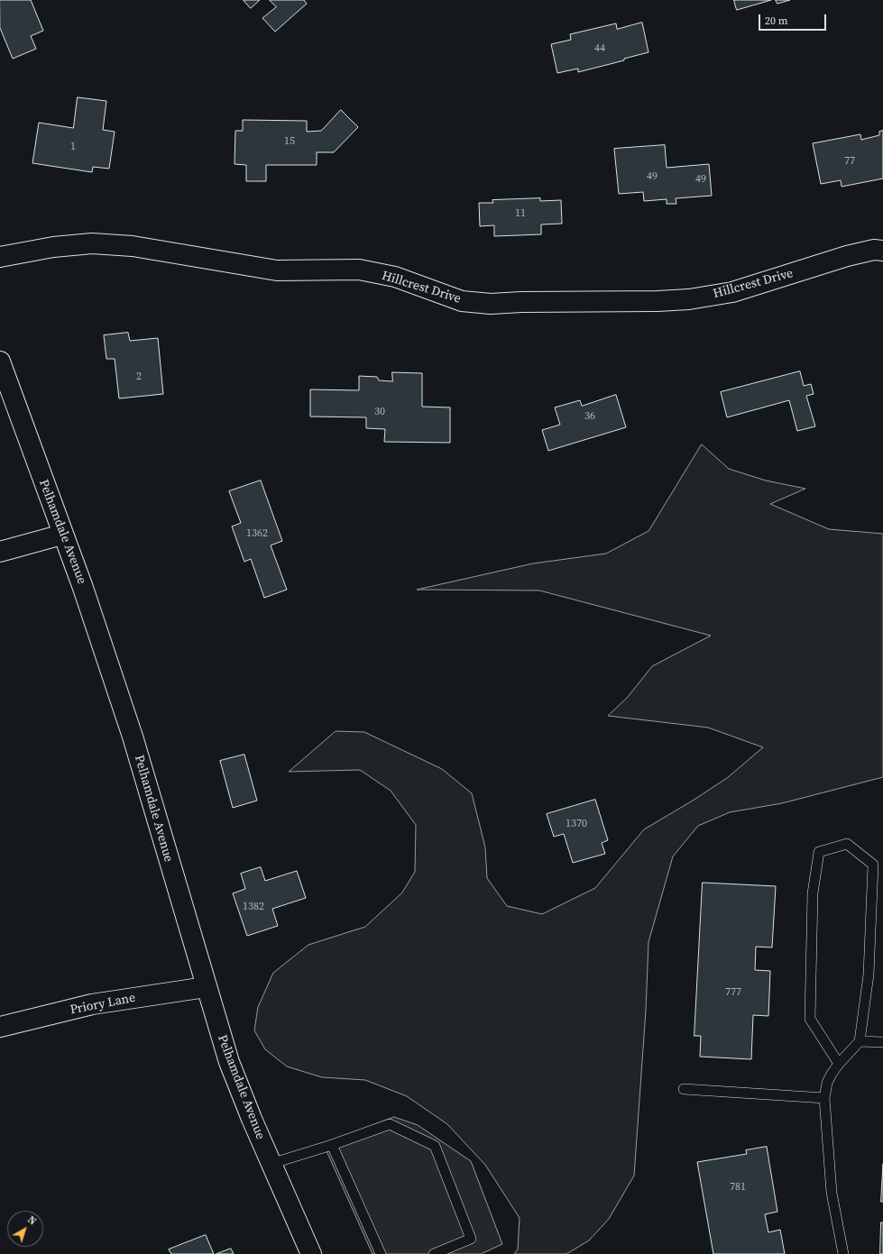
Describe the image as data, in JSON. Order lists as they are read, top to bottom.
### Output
{
  "streets": {
    "street": ["Hillcrest Drive", "Pelhamdale Avenue", "Priory Lane"]
  },
  "crossings": [
    ["Pelhamdale Avenue", "Priory Lane"]
  ],
  "house_numbers": [
    "44",
    "15",
    "1",
    "77",
    "49",
    "49",
    "11",
    "2",
    "30",
    "36",
    "1362",
    "1370",
    "1382",
    "777",
    "781"
  ],
  "scale_bar": "20 m",
  "north": "top right"
}
